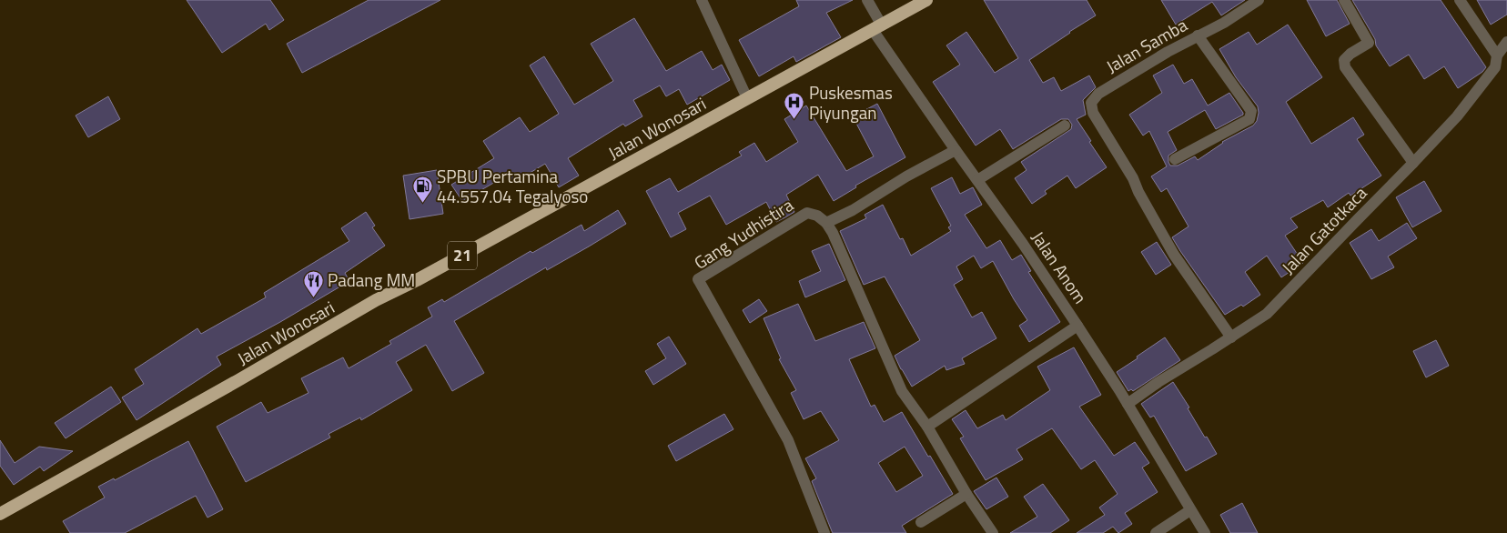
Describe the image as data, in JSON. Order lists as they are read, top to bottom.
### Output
{
  "streets": {
    "highway": ["Jalan Wonosari", "21"],
    "street": [
      "Jalan Samba",
      "Jalan Gatotkaca",
      "Gang Yudhistira",
      "Jalan Anom"
    ]
  },
  "crossings": [
    ["Jalan Samba", "Jalan Gatotkaca"],
    ["Jalan Wonosari", "Jalan Anom"],
    ["Jalan Gatotkaca", "Jalan Anom"]
  ],
  "places": {
    "hospital": ["Puskesmas Piyungan"],
    "fuel station": ["SPBU Pertamina 44.557.04 Tegalyoso"],
    "restaurant": ["Padang MM"]
  }
}
